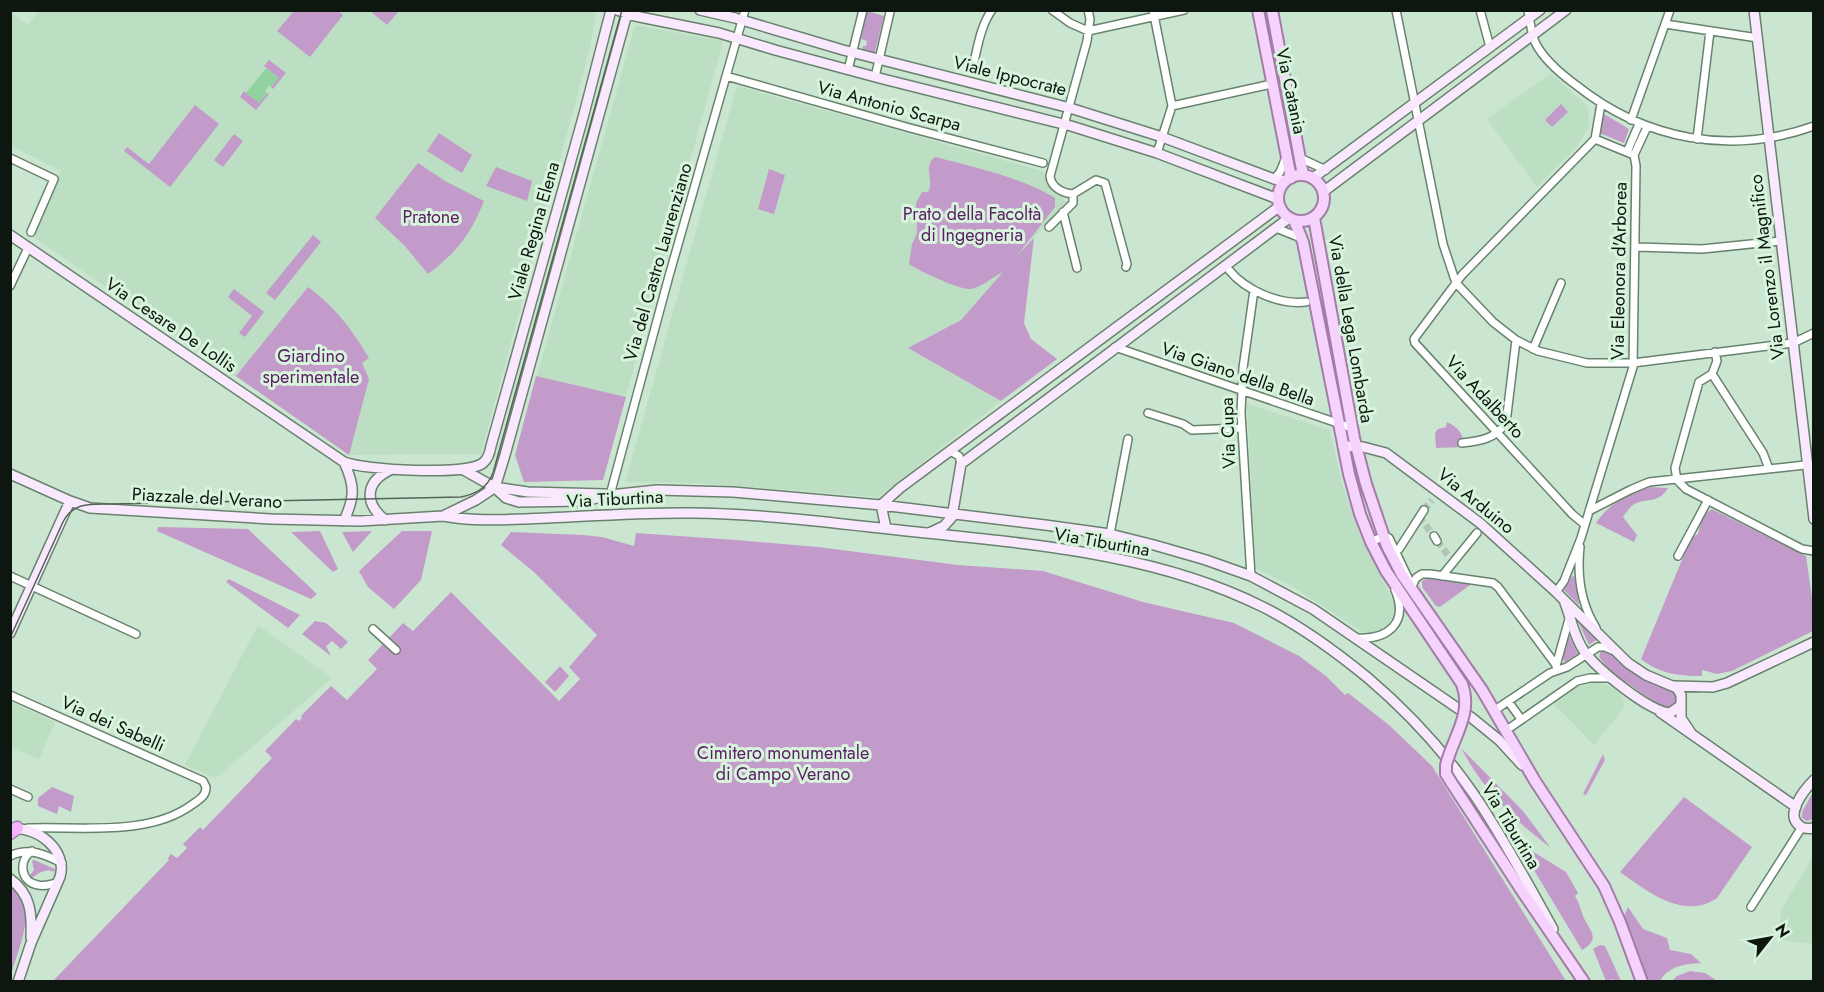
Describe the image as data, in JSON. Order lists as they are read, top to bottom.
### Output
{
  "streets": {
    "main road": [
      "Viale Ippocrate",
      "Via Catania",
      "Viale Regina Elena",
      "Via Lorenzo il Magnifico",
      "Via Cesare De Lollis",
      "Via della Lega Lombarda",
      "Piazzale del Verano",
      "Via Tiburtina",
      "Via Arduino"
    ],
    "street": [
      "Via Antonio Scarpa",
      "Via del Castro Laurenziano",
      "Via Eleonora d'Arborea",
      "Via Giano della Bella",
      "Via Adalberto",
      "Via Cupa",
      "Via dei Sabelli"
    ]
  },
  "crossings": [
    ["Viale Ippocrate", "Via Catania"],
    ["Viale Ippocrate", "Viale Regina Elena"],
    ["Viale Ippocrate", "Via del Castro Laurenziano"],
    ["Viale Ippocrate", "Via della Lega Lombarda"],
    ["Via Catania", "Via della Lega Lombarda"],
    ["Via Antonio Scarpa", "Via del Castro Laurenziano"],
    ["Viale Regina Elena", "Piazzale del Verano"],
    ["Viale Regina Elena", "Via Tiburtina"],
    ["Via del Castro Laurenziano", "Via Tiburtina"],
    ["Via Eleonora d'Arborea", "Via Adalberto"],
    ["Via della Lega Lombarda", "Via Giano della Bella"],
    ["Via della Lega Lombarda", "Via Tiburtina"],
    ["Via della Lega Lombarda", "Via Arduino"],
    ["Via Giano della Bella", "Via Cupa"],
    ["Via Cupa", "Via Tiburtina"],
    ["Piazzale del Verano", "Via Tiburtina"]
  ],
  "parks": [
    "Prato della Facoltà di Ingegneria",
    "Pratone",
    "Giardino sperimentale",
    "Cimitero monumentale di Campo Verano"
  ],
  "north": "top right"
}
